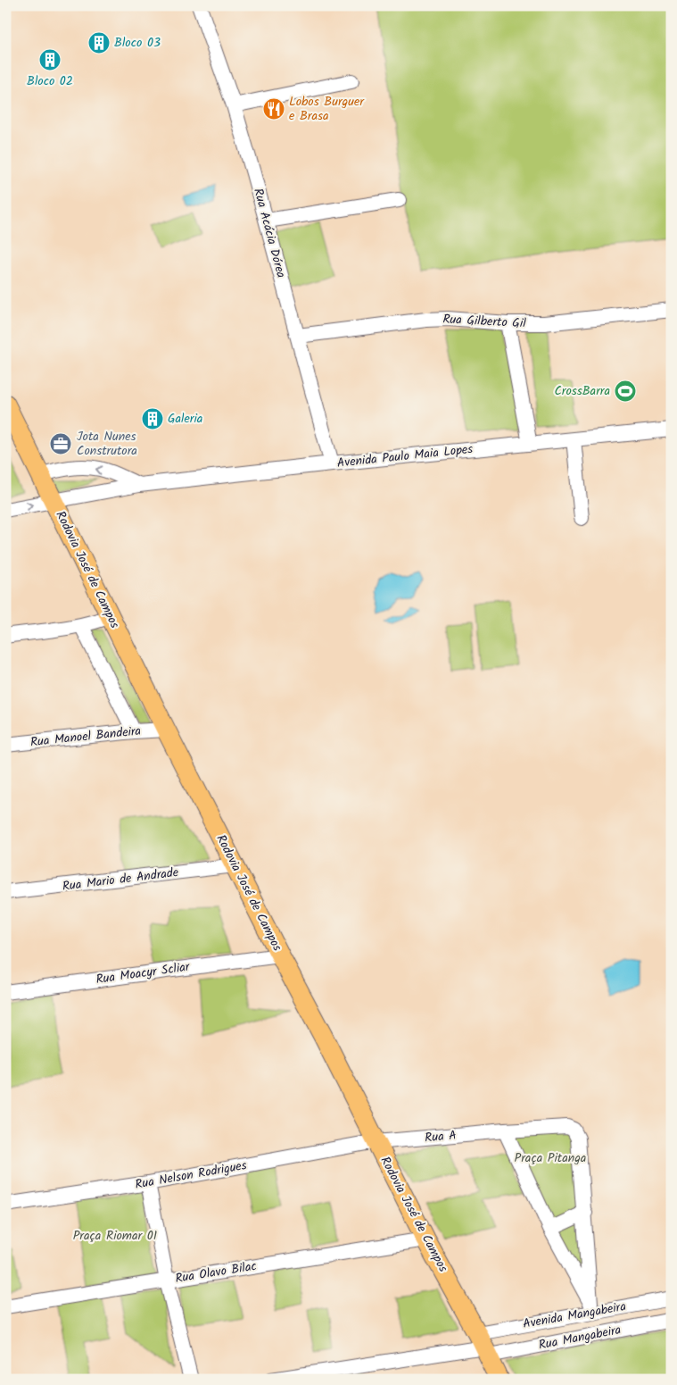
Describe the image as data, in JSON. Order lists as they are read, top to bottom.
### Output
{
  "streets": {
    "main road": ["Rodovia José de Campos"],
    "street": [
      "Rua Acácia Dórea",
      "Rua Gilberto Gil",
      "Avenida Paulo Maia Lopes",
      "Rua Manoel Bandeira",
      "Rua Mario de Andrade",
      "Rua Moacyr Scliar",
      "Rua A",
      "Rua Nelson Rodrigues",
      "Rua Olavo Bilac",
      "Avenida Mangabeira",
      "Rua Mangabeira"
    ]
  },
  "crossings": [
    ["Rua Acácia Dórea", "Rua Gilberto Gil"],
    ["Rua Acácia Dórea", "Avenida Paulo Maia Lopes"],
    ["Avenida Paulo Maia Lopes", "Rodovia José de Campos"],
    ["Rodovia José de Campos", "Rua Manoel Bandeira"],
    ["Rodovia José de Campos", "Rua Mario de Andrade"],
    ["Rodovia José de Campos", "Rua Moacyr Scliar"],
    ["Rodovia José de Campos", "Rua A"],
    ["Rodovia José de Campos", "Rua Nelson Rodrigues"],
    ["Rodovia José de Campos", "Rua Olavo Bilac"],
    ["Rodovia José de Campos", "Avenida Mangabeira"],
    ["Rodovia José de Campos", "Rua Mangabeira"],
    ["Rua A", "Rua Nelson Rodrigues"],
    ["Avenida Mangabeira", "Rua Mangabeira"]
  ],
  "parks": ["Praça Pitanga", "Praça Riomar 01"],
  "places": {
    "building": ["Bloco 03", "Bloco 02", "Galeria"],
    "restaurant": ["Lobos Burguer e Brasa"],
    "sports": ["CrossBarra"],
    "office": ["Jota Nunes Construtora"]
  }
}
